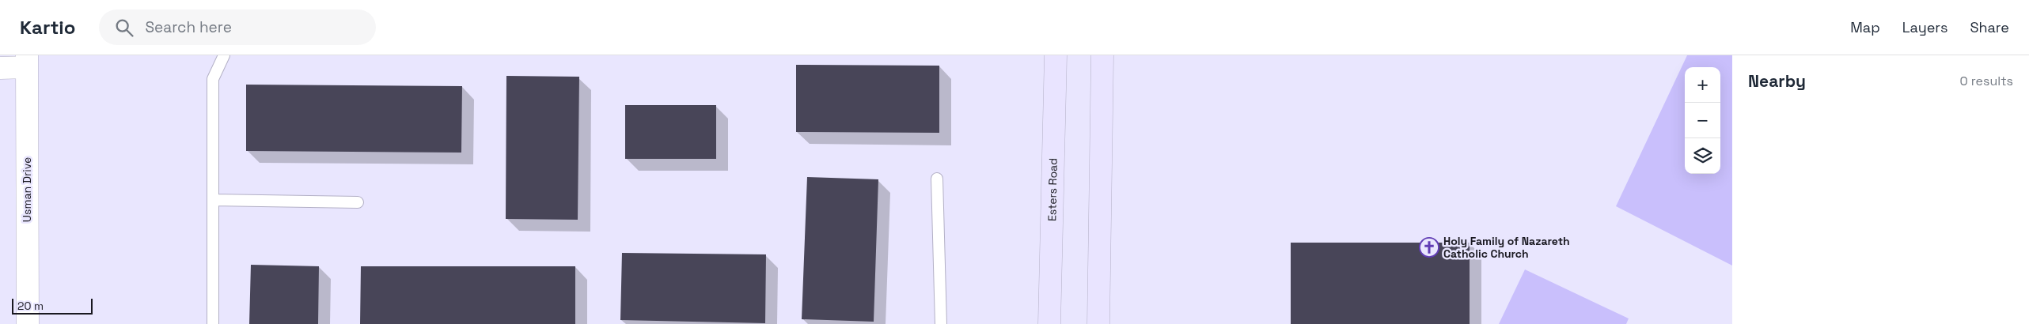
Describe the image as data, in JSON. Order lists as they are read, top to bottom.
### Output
{
  "streets": {
    "main road": ["Esters Road"],
    "street": ["Usman Drive"]
  },
  "places": {
    "church": ["Holy Family of Nazareth Catholic Church"]
  },
  "scale_bar": "20 m",
  "page": {
    "header": "Kartio",
    "search": "Search here",
    "nav": ["Map", "Layers", "Share"],
    "heading": ["Nearby", "0 results"],
    "map_buttons": ["+", "−"],
    "scale": "20 m"
  }
}
